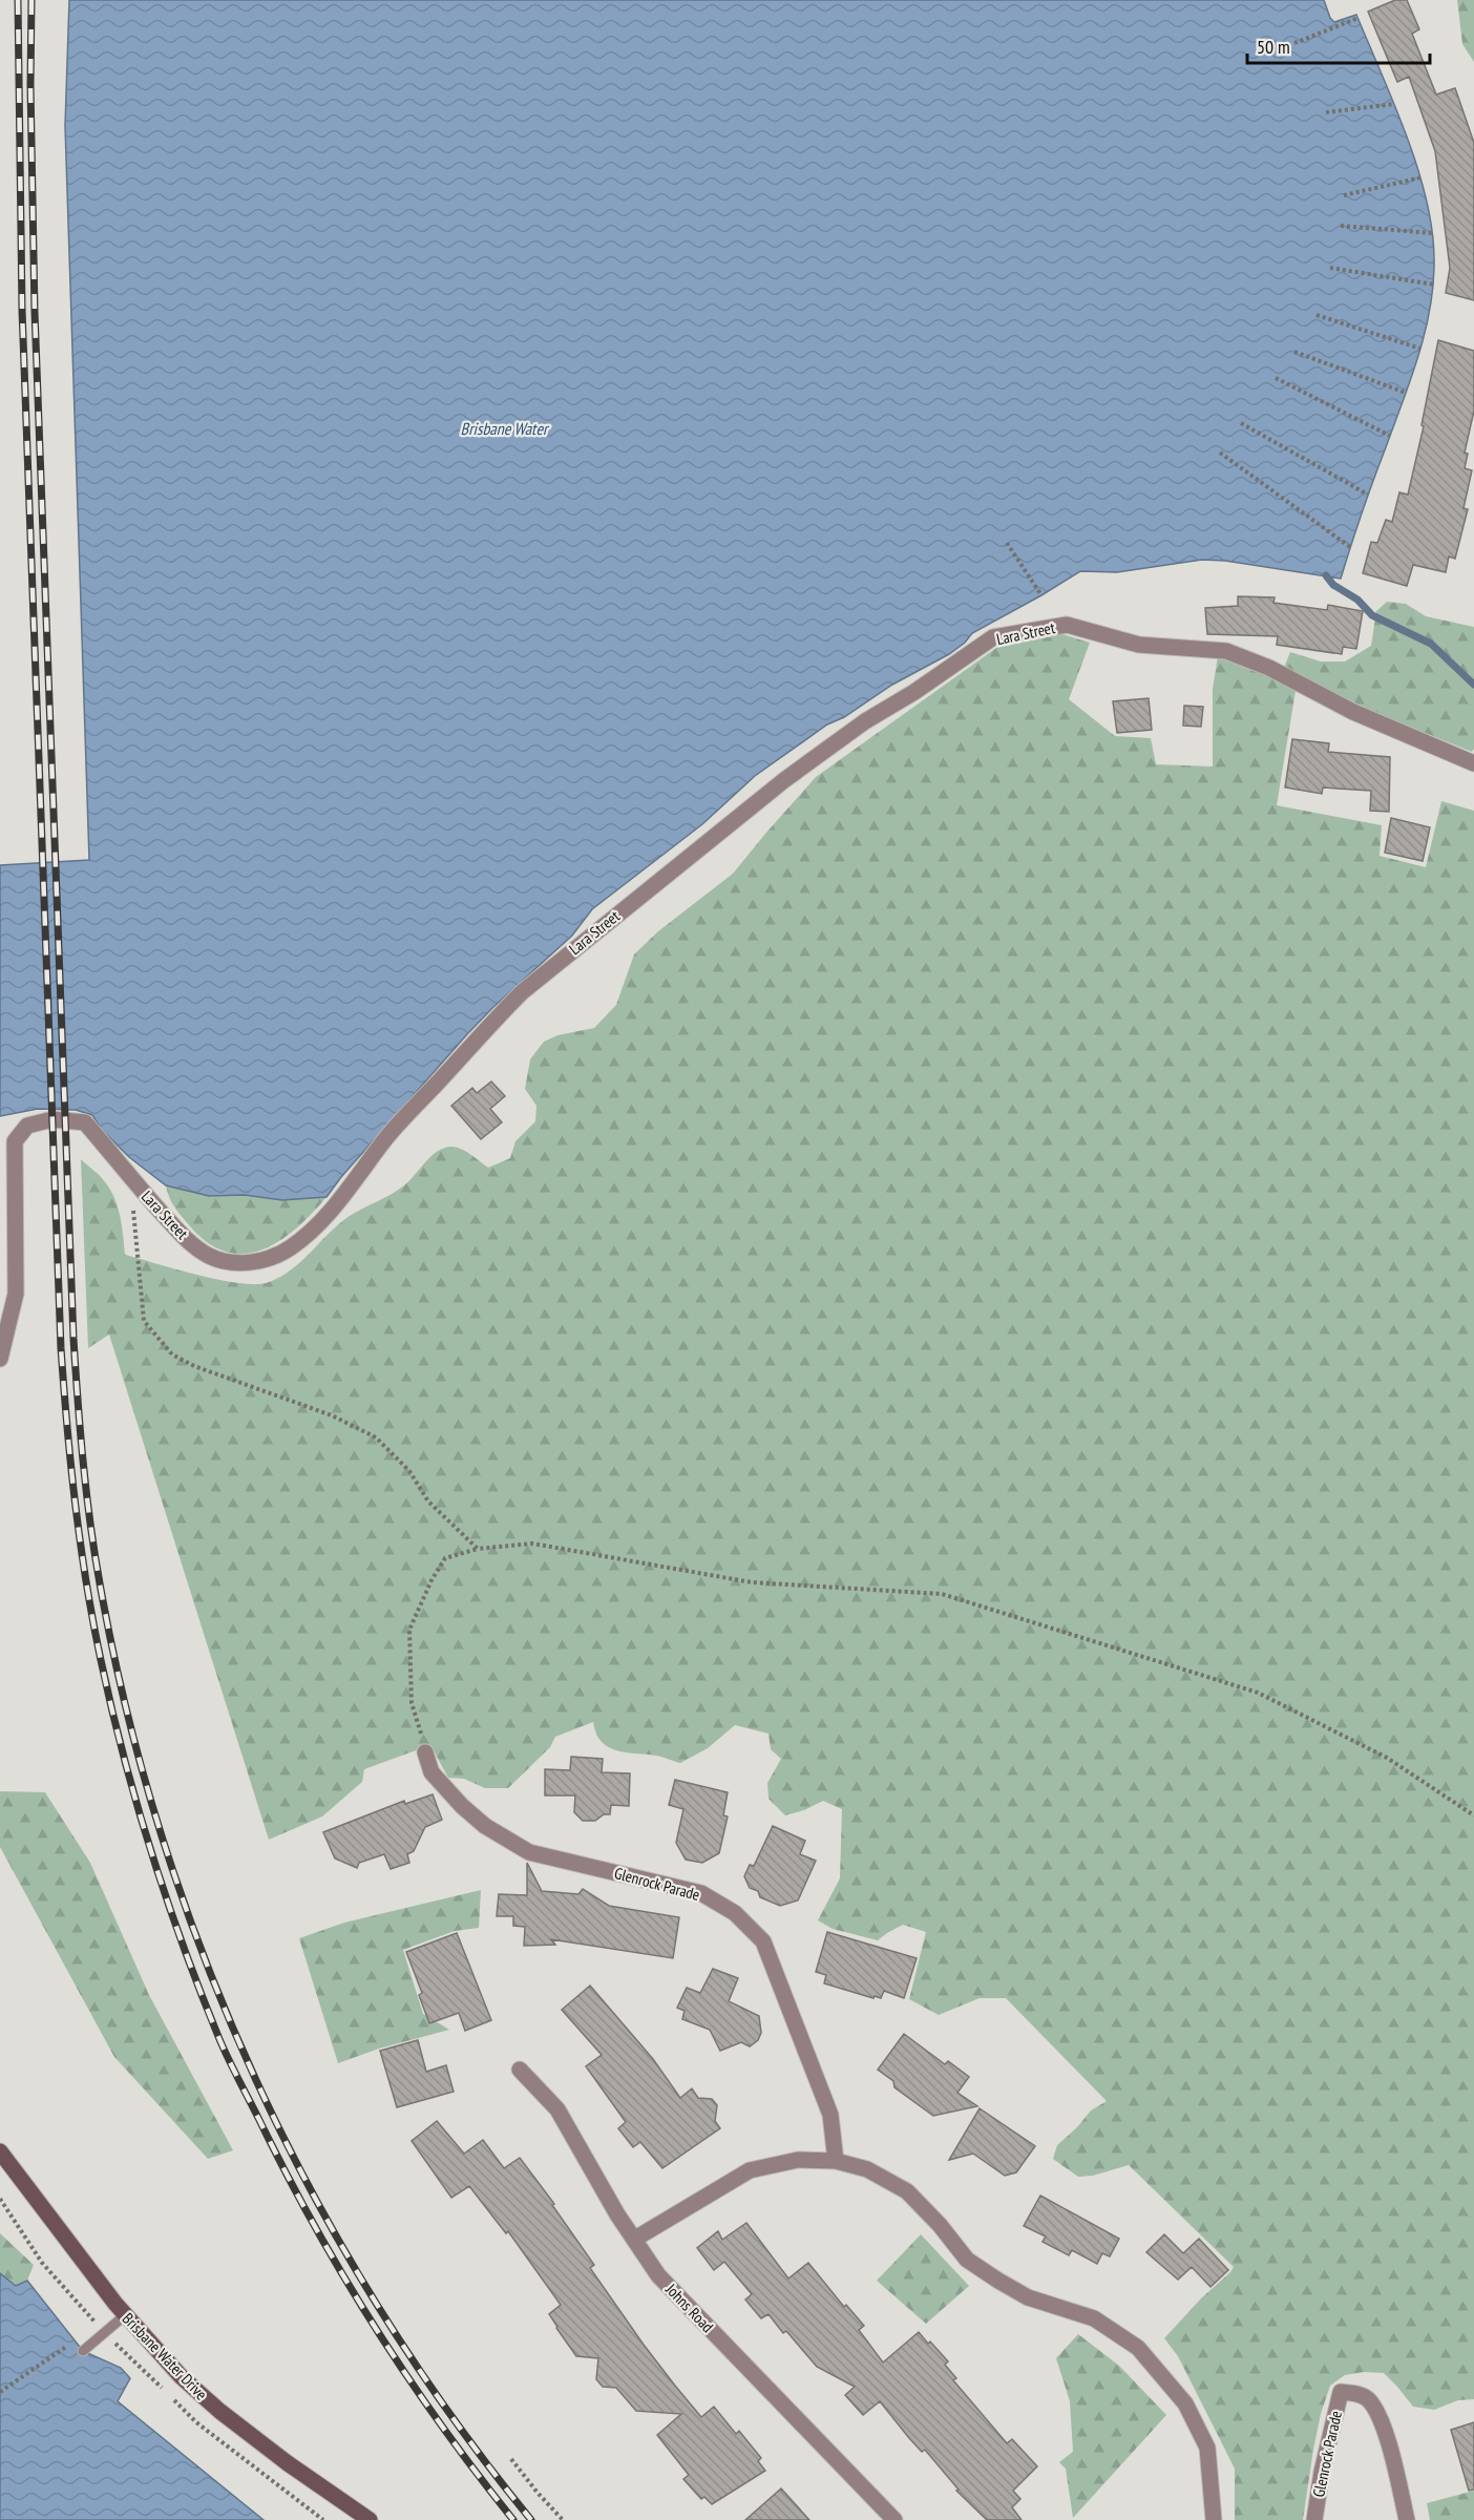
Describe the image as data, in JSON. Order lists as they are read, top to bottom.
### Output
{
  "streets": {
    "main road": ["Brisbane Water Drive"],
    "street": ["Lara Street", "Glenrock Parade", "Johns Road"]
  },
  "water": ["Brisbane Water"],
  "scale_bar": "50 m"
}
